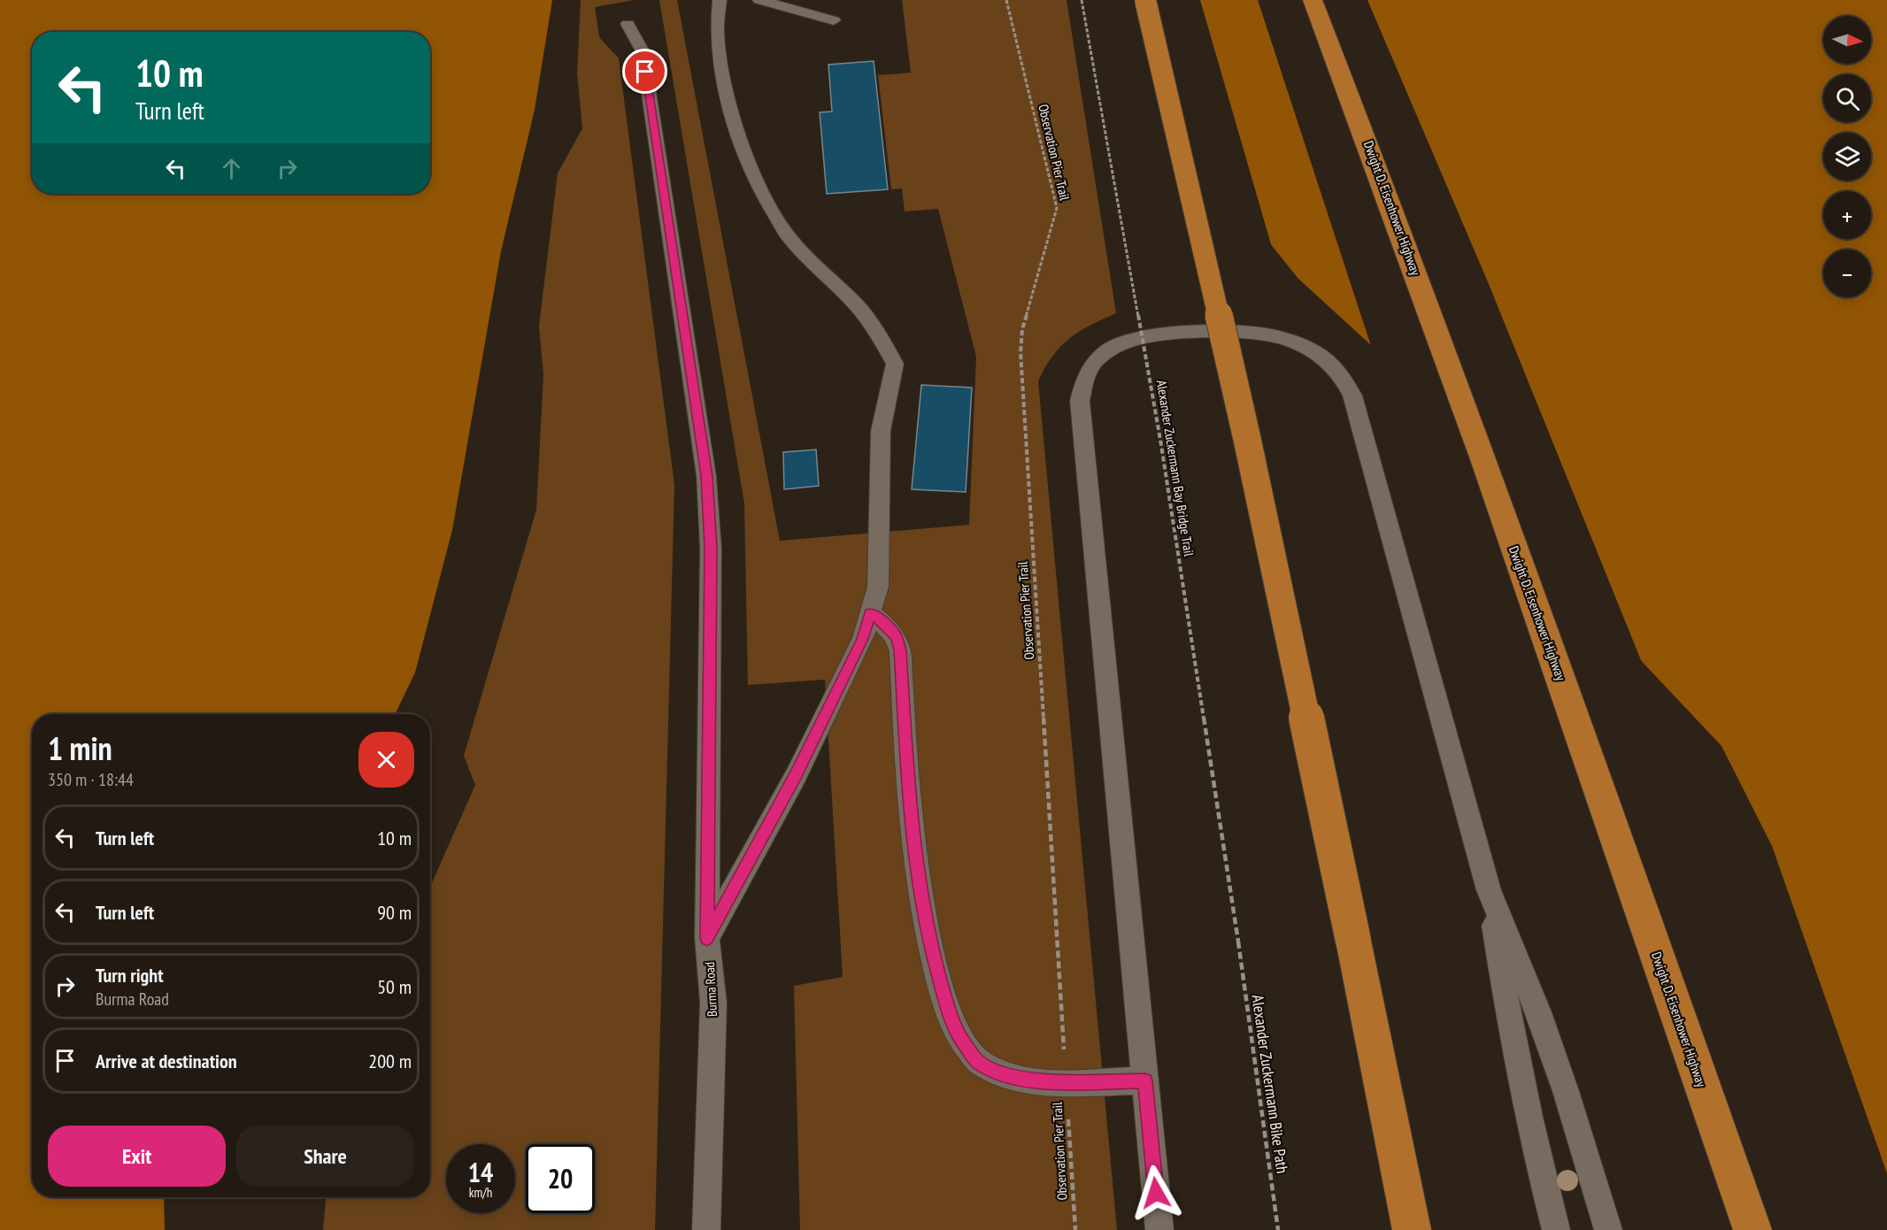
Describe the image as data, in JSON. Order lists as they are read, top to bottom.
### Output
{
  "streets": {
    "highway": ["Dwight D. Eisenhower Highway"],
    "lane": ["Burma Road"],
    "path": ["Observation Pier Trail", "Alexander Zuckermann Bay Bridge Trail", "Alexander Zuckermann Bike Path"]
  },
  "crossings": [
    ["Alexander Zuckermann Bay Bridge Trail", "Alexander Zuckermann Bike Path"]
  ],
  "north": "right",
  "page": {
    "map_buttons": ["+", "−"],
    "turn": ["10 m", "Turn left"],
    "heading": ["1 min", "350 m · 18:44"],
    "list": [
      {
        "name": "Turn left",
        "value": "10 m"
      },
      {
        "name": "Turn left",
        "value": "90 m"
      },
      {
        "name": "Turn right",
        "note": "Burma Road",
        "value": "50 m"
      },
      {
        "name": "Arrive at destination",
        "value": "200 m"
      }
    ],
    "buttons": ["Exit", "Share"],
    "speed": "14 km/h",
    "limit": "20"
  }
}
